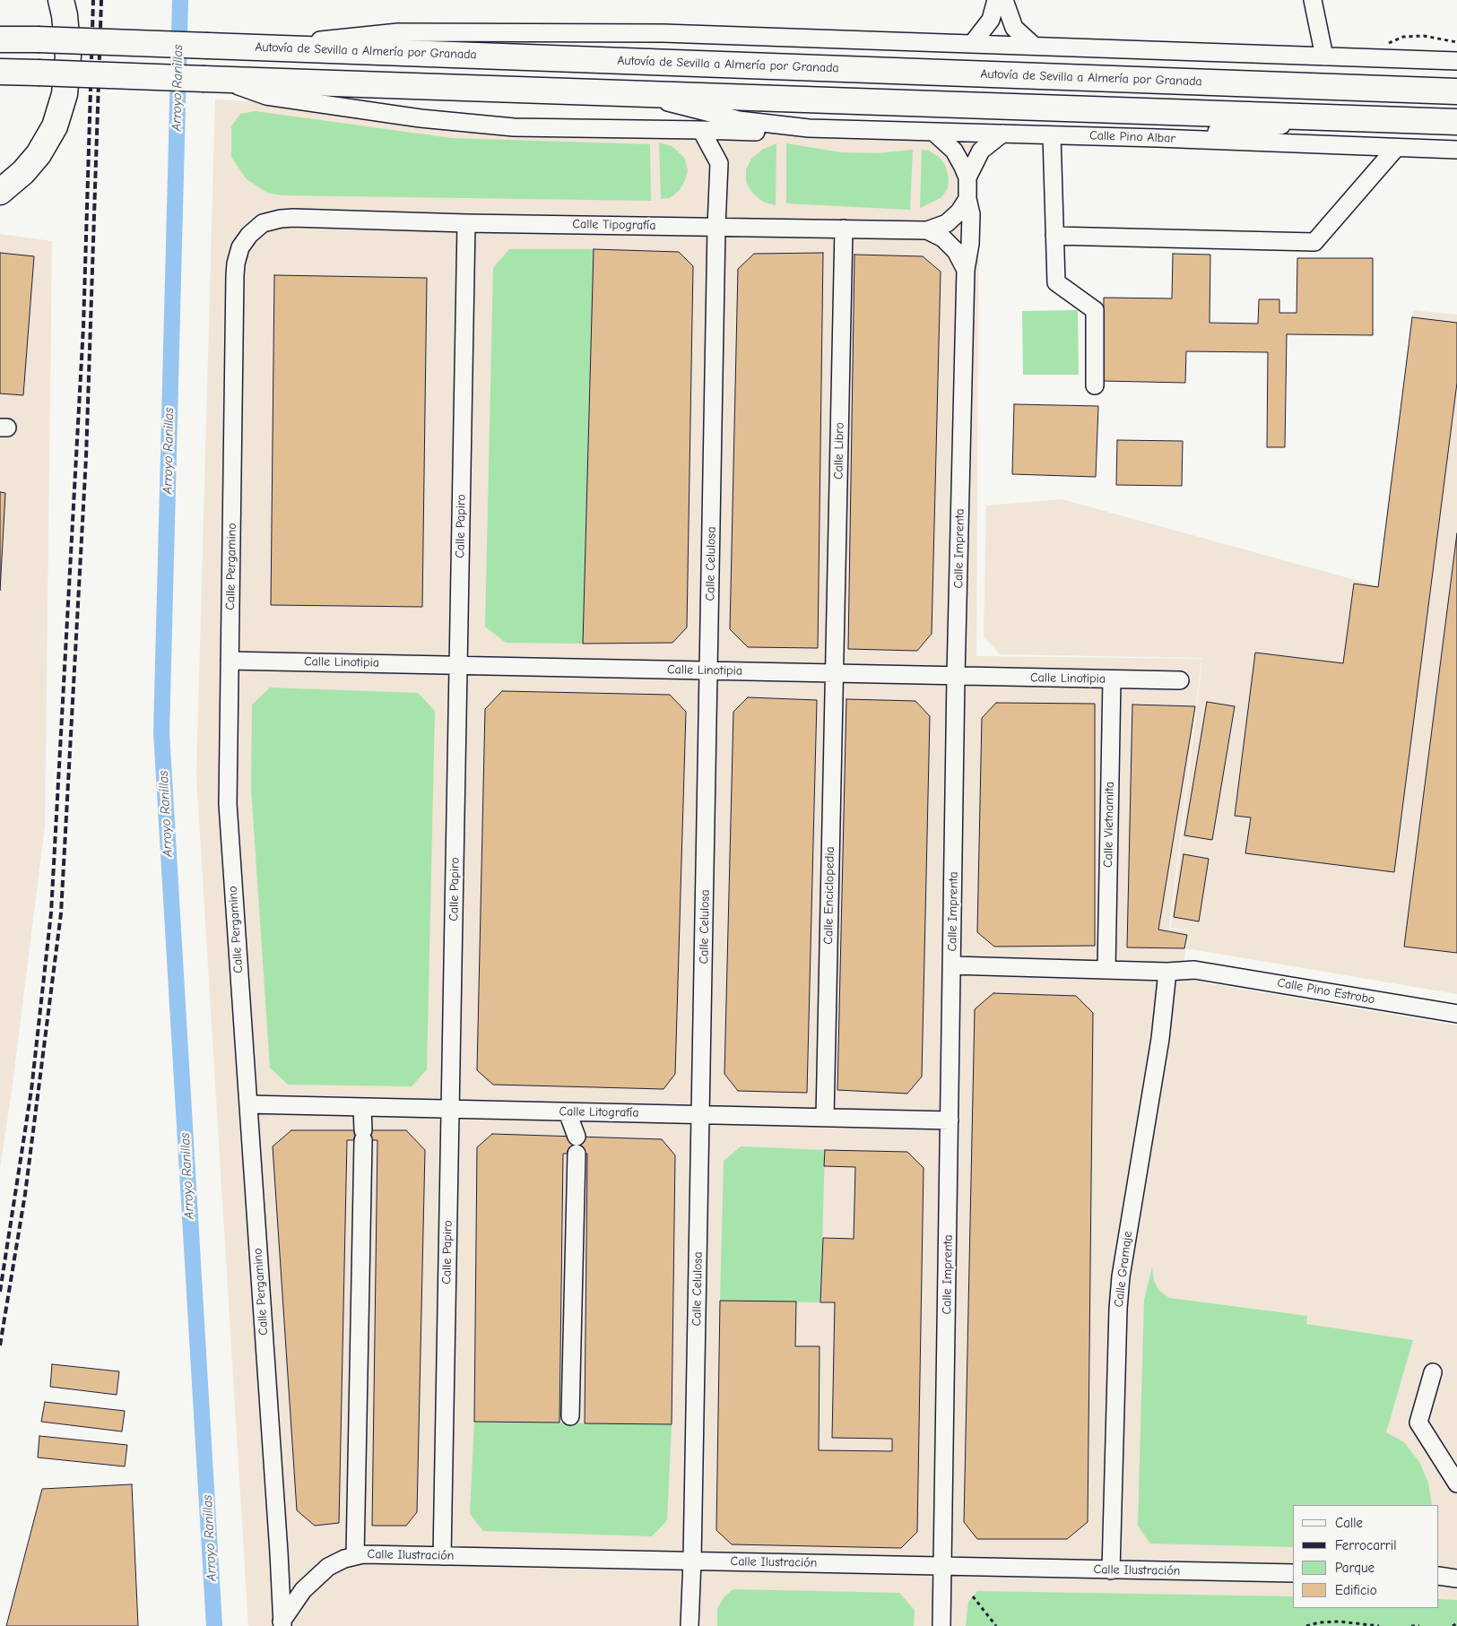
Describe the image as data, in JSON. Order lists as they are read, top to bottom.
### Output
{
  "streets": {
    "highway": ["Autovía de Sevilla a Almería por Granada"],
    "street": [
      "Calle Pino Albar",
      "Calle Tipografía",
      "Calle Libro",
      "Calle Papiro",
      "Calle Imprenta",
      "Calle Celulosa",
      "Calle Pergamino",
      "Calle Linotipia",
      "Calle Vietnamita",
      "Calle Enciclopedia",
      "Calle Pino Estrobo",
      "Calle Litografía",
      "Calle Gramaje",
      "Calle Ilustración"
    ]
  },
  "crossings": [
    ["Calle Pino Albar", "Calle Imprenta"],
    ["Calle Tipografía", "Calle Libro"],
    ["Calle Tipografía", "Calle Papiro"],
    ["Calle Tipografía", "Calle Imprenta"],
    ["Calle Tipografía", "Calle Celulosa"],
    ["Calle Tipografía", "Calle Pergamino"],
    ["Calle Libro", "Calle Linotipia"],
    ["Calle Libro", "Calle Enciclopedia"],
    ["Calle Papiro", "Calle Linotipia"],
    ["Calle Papiro", "Calle Litografía"],
    ["Calle Papiro", "Calle Ilustración"],
    ["Calle Imprenta", "Calle Linotipia"],
    ["Calle Imprenta", "Calle Pino Estrobo"],
    ["Calle Imprenta", "Calle Litografía"],
    ["Calle Imprenta", "Calle Ilustración"],
    ["Calle Celulosa", "Calle Linotipia"],
    ["Calle Celulosa", "Calle Litografía"],
    ["Calle Celulosa", "Calle Ilustración"],
    ["Calle Pergamino", "Calle Linotipia"],
    ["Calle Pergamino", "Calle Litografía"],
    ["Calle Pergamino", "Calle Ilustración"],
    ["Calle Linotipia", "Calle Vietnamita"],
    ["Calle Linotipia", "Calle Enciclopedia"],
    ["Calle Vietnamita", "Calle Pino Estrobo"],
    ["Calle Enciclopedia", "Calle Litografía"],
    ["Calle Pino Estrobo", "Calle Gramaje"],
    ["Calle Gramaje", "Calle Ilustración"]
  ],
  "water": ["Arroyo Ranillas"],
  "legend": [
    "Calle",
    "Ferrocarril",
    "Parque",
    "Edificio"
  ]
}
